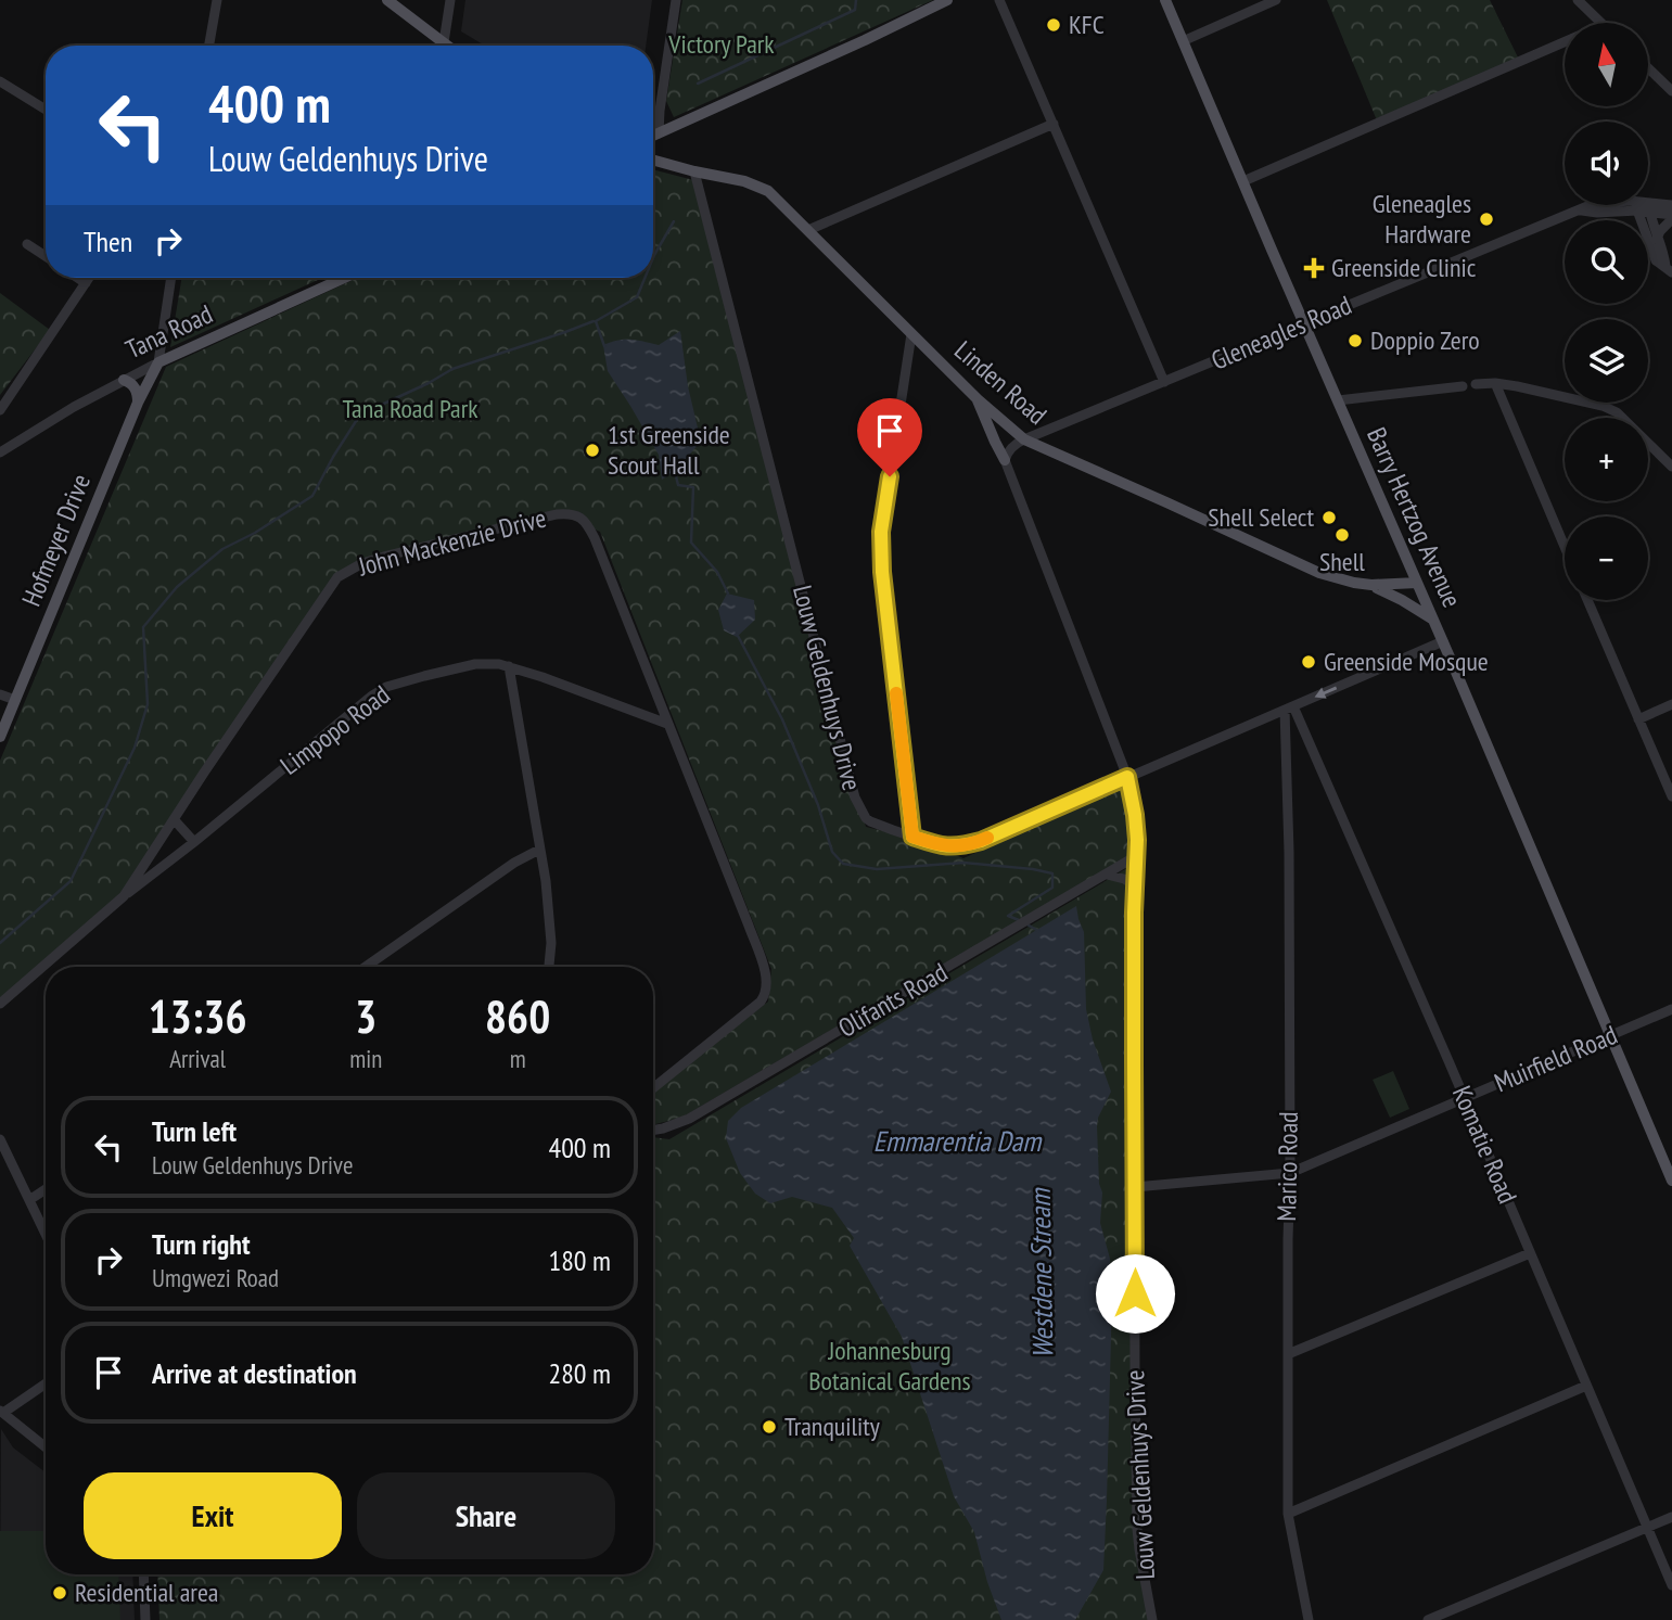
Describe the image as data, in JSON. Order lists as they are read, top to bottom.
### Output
{
  "streets": {
    "main road": [
      "Tana Road",
      "Linden Road",
      "Barry Hertzog Avenue",
      "Hofmeyer Drive"
    ],
    "street": [
      "Gleneagles Road",
      "John Mackenzie Drive",
      "Louw Geldenhuys Drive",
      "Limpopo Road",
      "Olifants Road",
      "Muirfield Road",
      "Komatie Road",
      "Marico Road"
    ]
  },
  "crossings": [
    ["Tana Road", "Hofmeyer Drive"],
    ["Gleneagles Road", "Linden Road"],
    ["Gleneagles Road", "Barry Hertzog Avenue"],
    ["Linden Road", "Barry Hertzog Avenue"],
    ["Linden Road", "Louw Geldenhuys Drive"],
    ["Barry Hertzog Avenue", "Muirfield Road"],
    ["John Mackenzie Drive", "Limpopo Road"],
    ["Louw Geldenhuys Drive", "Olifants Road"],
    ["Louw Geldenhuys Drive", "Muirfield Road"],
    ["Muirfield Road", "Komatie Road"],
    ["Muirfield Road", "Marico Road"],
    ["Komatie Road", "Marico Road"]
  ],
  "water": ["Emmarentia Dam", "Westdene Stream"],
  "parks": ["Victory Park", "Tana Road Park", "Johannesburg Botanical Gardens"],
  "places": {
    "other": [
      "KFC",
      "Gleneagles Hardware",
      "Doppio Zero",
      "1st Greenside Scout Hall",
      "Shell Select",
      "Shell",
      "Greenside Mosque",
      "Tranquility",
      "Residential area"
    ],
    "health": ["Greenside Clinic"]
  },
  "north": "top",
  "page": {
    "map_buttons": ["+", "−"],
    "turn": ["400 m", "Louw Geldenhuys Drive"],
    "then": "Then",
    "eta": [
      "13:36",
      "Arrival",
      "3",
      "min",
      "860",
      "m"
    ],
    "list": [
      {
        "name": "Turn left",
        "note": "Louw Geldenhuys Drive",
        "value": "400 m"
      },
      {
        "name": "Turn right",
        "note": "Umgwezi Road",
        "value": "180 m"
      },
      {
        "name": "Arrive at destination",
        "value": "280 m"
      }
    ],
    "buttons": ["Exit", "Share"]
  }
}
